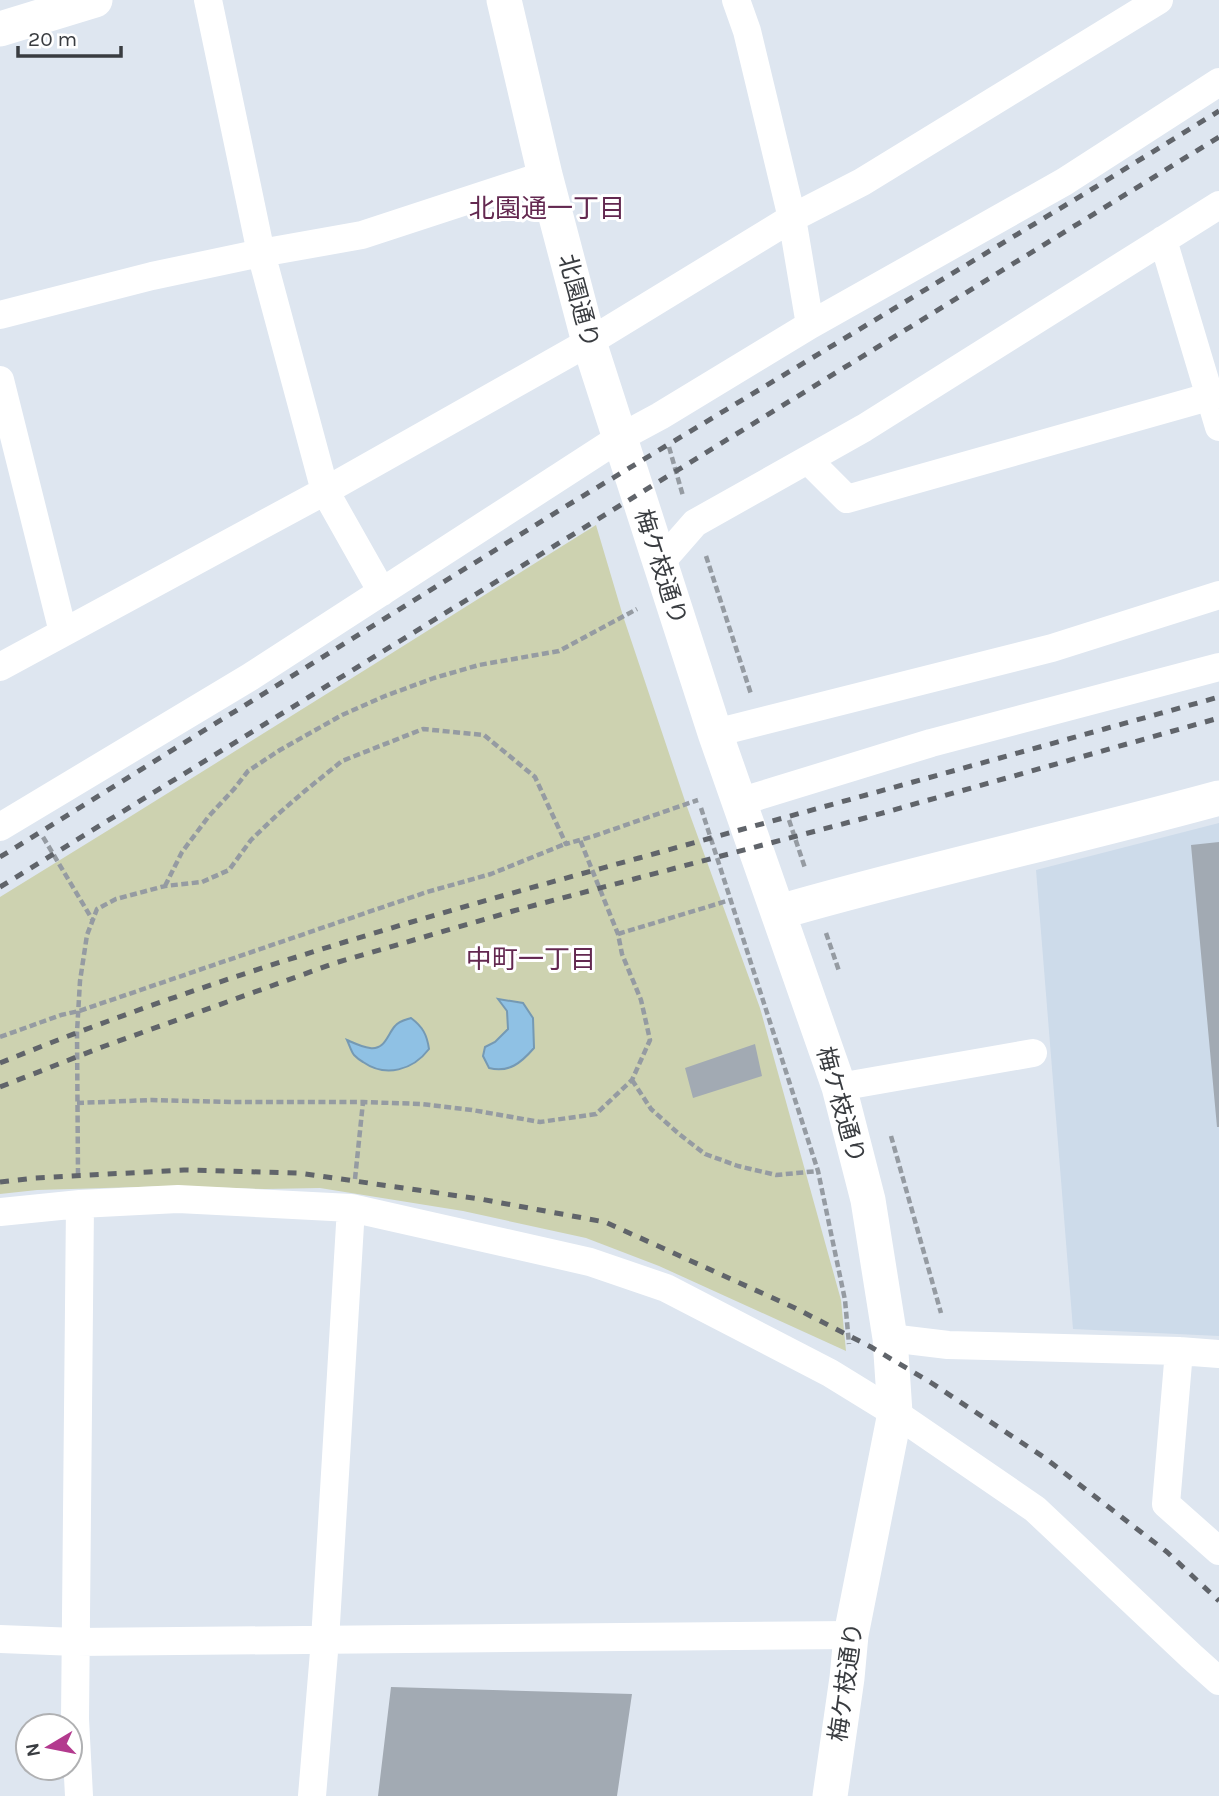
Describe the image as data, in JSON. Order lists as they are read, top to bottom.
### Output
{
  "streets": {
    "street": ["北園通り", "梅ケ枝通り"]
  },
  "crossings": [
    ["北園通り", "梅ケ枝通り"]
  ],
  "districts": ["北園通一丁目", "中町一丁目"],
  "scale_bar": "20 m",
  "north": "left"
}
